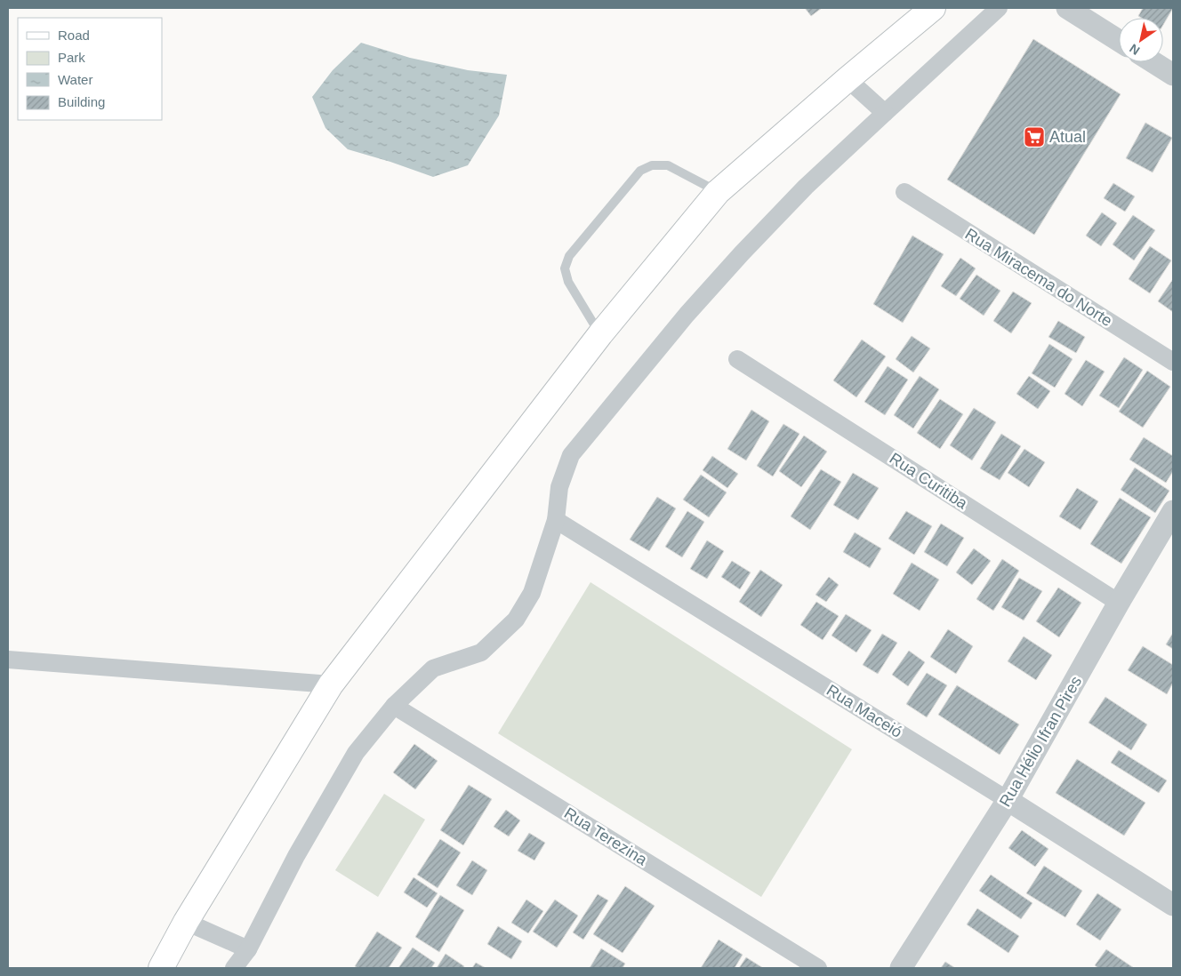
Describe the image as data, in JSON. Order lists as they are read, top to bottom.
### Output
{
  "streets": {
    "street": [
      "Rua Miracema do Norte",
      "Rua Curitiba",
      "Rua Maceió",
      "Rua Hélio Ifran Pires",
      "Rua Terezina"
    ]
  },
  "crossings": [
    ["Rua Curitiba", "Rua Hélio Ifran Pires"],
    ["Rua Maceió", "Rua Hélio Ifran Pires"]
  ],
  "places": {
    "supermarket": ["Atual"]
  },
  "legend": [
    "Road",
    "Park",
    "Water",
    "Building"
  ],
  "north": "bottom left"
}
